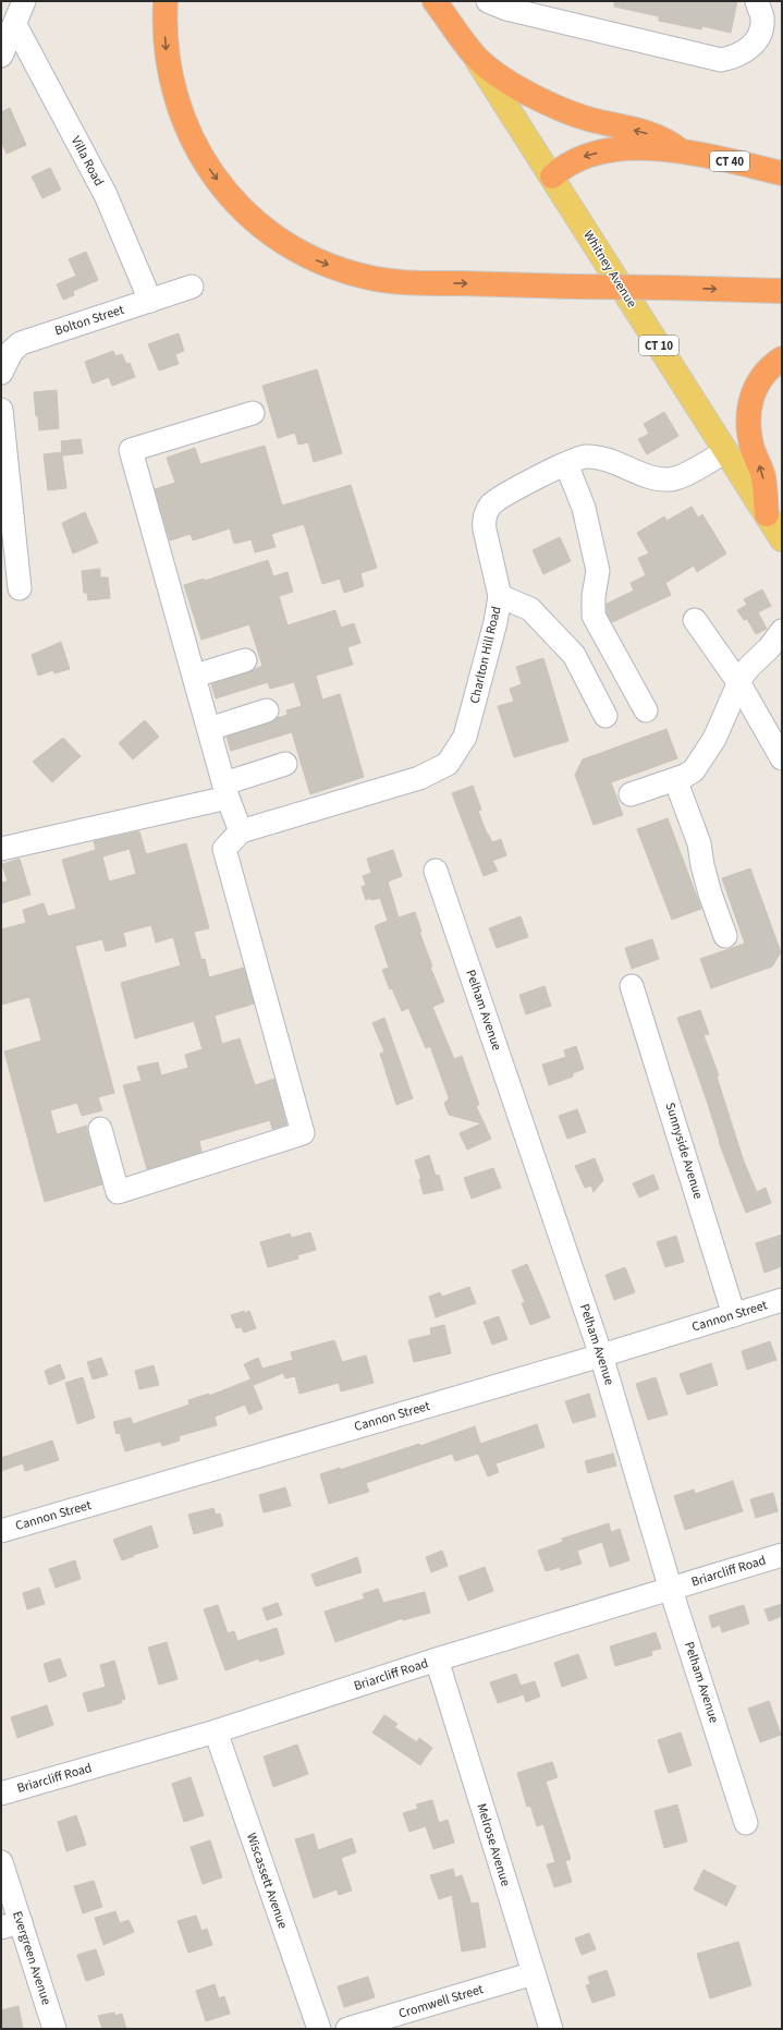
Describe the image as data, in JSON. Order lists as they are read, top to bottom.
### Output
{
  "streets": {
    "highway": ["CT 40", "Whitney Avenue", "CT 10"],
    "street": [
      "Villa Road",
      "Bolton Street",
      "Charlton Hill Road",
      "Pelham Avenue",
      "Sunnyside Avenue",
      "Cannon Street",
      "Briarcliff Road",
      "Melrose Avenue",
      "Wiscassett Avenue",
      "Evergreen Avenue",
      "Cromwell Street"
    ]
  },
  "crossings": [
    ["Villa Road", "Bolton Street"],
    ["Whitney Avenue", "Charlton Hill Road"],
    ["Pelham Avenue", "Cannon Street"],
    ["Pelham Avenue", "Briarcliff Road"],
    ["Sunnyside Avenue", "Cannon Street"],
    ["Briarcliff Road", "Melrose Avenue"],
    ["Briarcliff Road", "Wiscassett Avenue"],
    ["Melrose Avenue", "Cromwell Street"]
  ]
}
